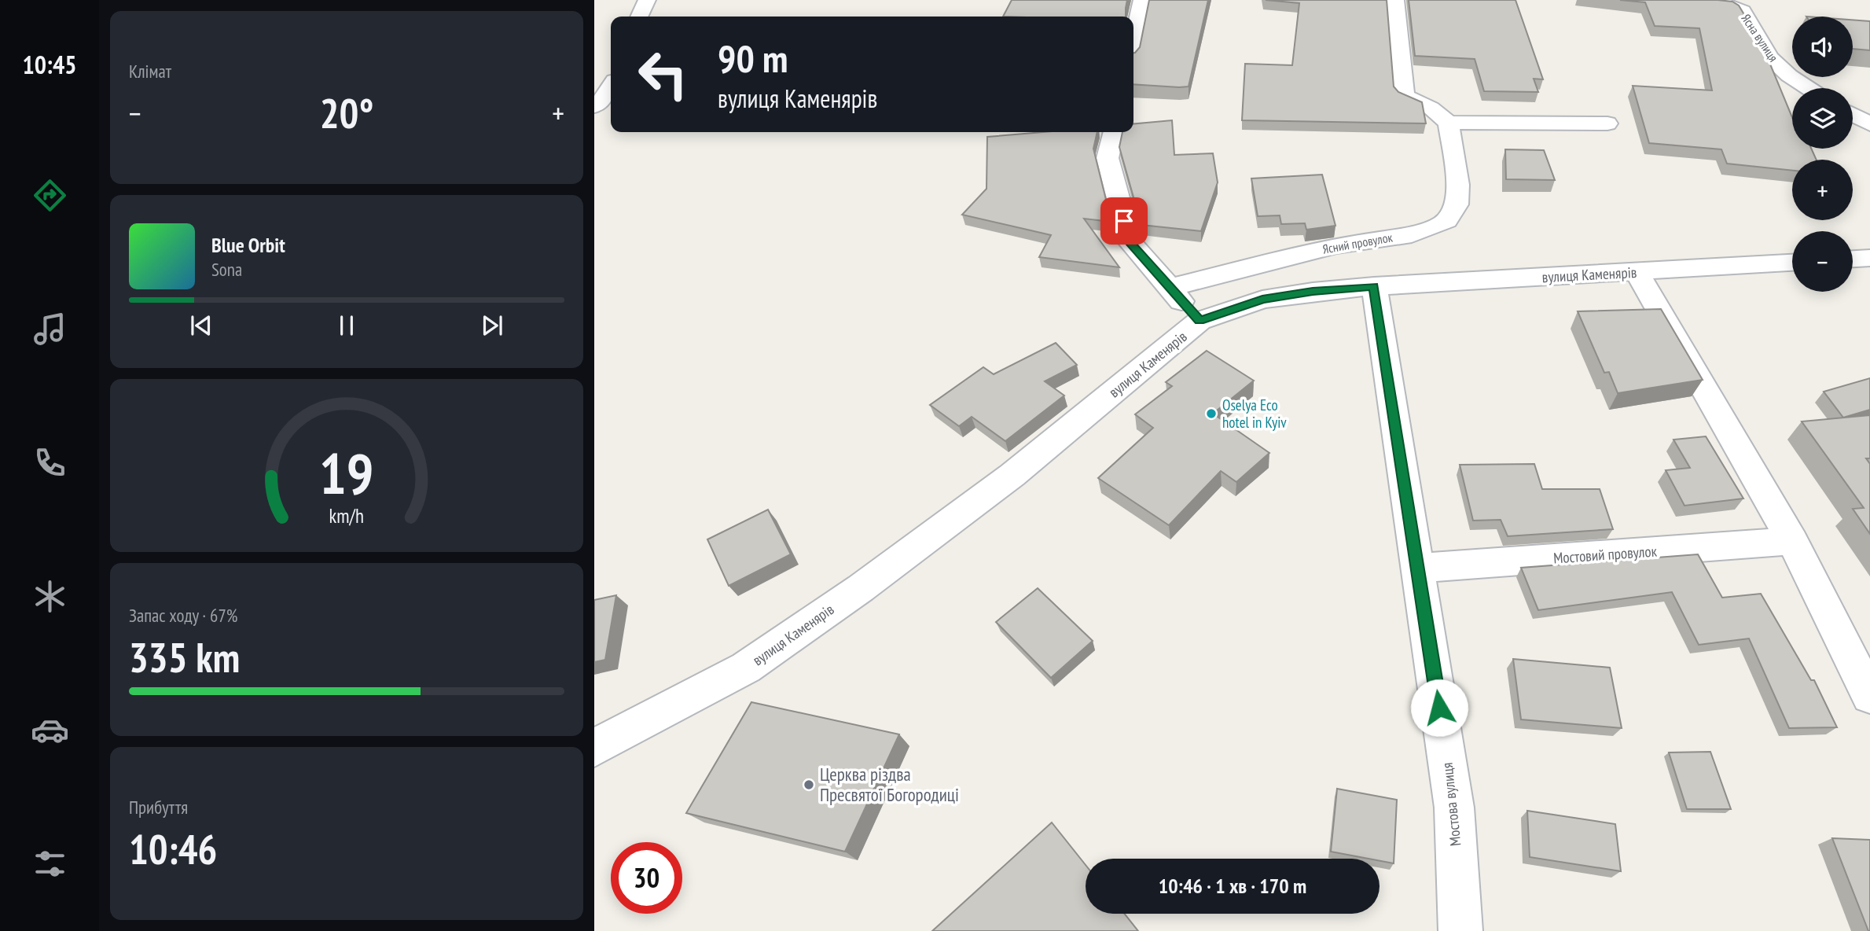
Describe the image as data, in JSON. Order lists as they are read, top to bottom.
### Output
{
  "streets": {
    "street": [
      "Ясна вулиця",
      "Ясний провулок",
      "вулиця Каменярів",
      "Мостовий провулок",
      "Мостова вулиця"
    ]
  },
  "crossings": [
    ["вулиця Каменярів", "Мостова вулиця"],
    ["Мостовий провулок", "Мостова вулиця"]
  ],
  "places": ["Oselya Eco hotel in Kyiv", "Церква різдва Пресвятої Богородиці"],
  "page": {
    "tabs": "10:45",
    "tile": [
      "Клімат",
      ["Запас ходу · 67%", "335 km"],
      ["Прибуття", "10:46"]
    ],
    "map_buttons": ["+", "−"],
    "turn": ["90 m", "вулиця Каменярів"],
    "heat": ["−", "20°", "+"],
    "song": ["Blue Orbit", "Sona"],
    "limit": "30",
    "trip": "10:46 · 1 хв · 170 m",
    "gauge": ["19", "km/h"]
  }
}
